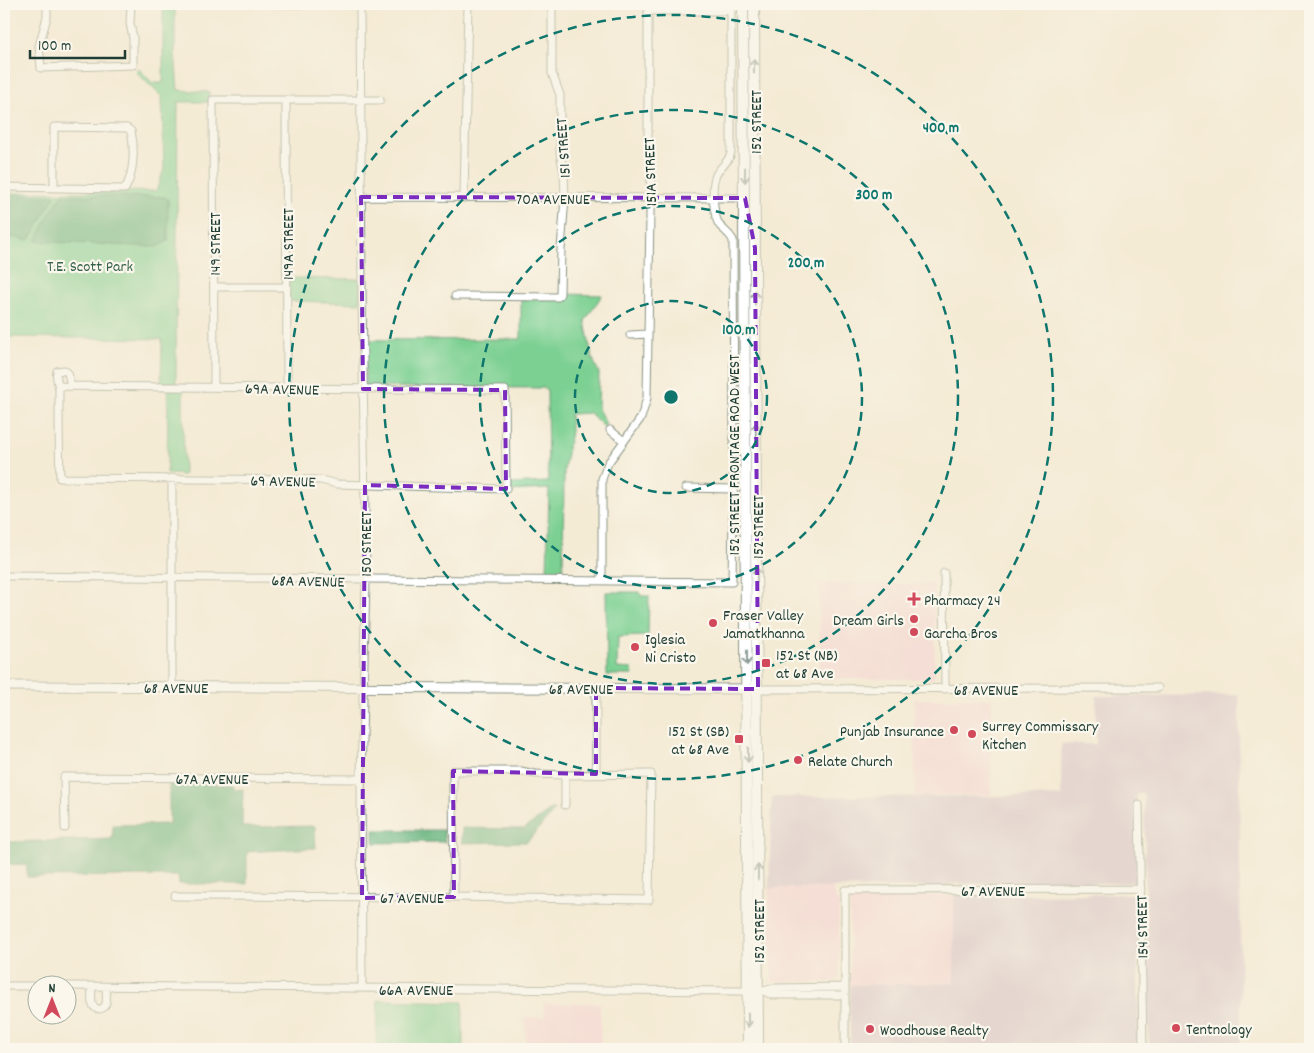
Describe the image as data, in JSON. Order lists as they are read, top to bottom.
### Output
{
  "streets": {
    "main road": ["152 STREET"],
    "street": [
      "151 STREET",
      "151A STREET",
      "70A AVENUE",
      "149 STREET",
      "149A STREET",
      "69A AVENUE",
      "152 STREET FRONTAGE ROAD WEST",
      "69 AVENUE",
      "150 STREET",
      "68A AVENUE",
      "68 AVENUE",
      "67A AVENUE",
      "67 AVENUE",
      "154 STREET",
      "66A AVENUE"
    ]
  },
  "crossings": [
    ["152 STREET", "70A AVENUE"],
    ["152 STREET", "68 AVENUE"],
    ["152 STREET", "66A AVENUE"],
    ["151 STREET", "70A AVENUE"],
    ["151A STREET", "70A AVENUE"],
    ["151A STREET", "152 STREET FRONTAGE ROAD WEST"],
    ["151A STREET", "68A AVENUE"],
    ["70A AVENUE", "152 STREET FRONTAGE ROAD WEST"],
    ["70A AVENUE", "150 STREET"],
    ["149 STREET", "149A STREET"],
    ["149 STREET", "69A AVENUE"],
    ["149A STREET", "69A AVENUE"],
    ["69A AVENUE", "69 AVENUE"],
    ["69A AVENUE", "150 STREET"],
    ["152 STREET FRONTAGE ROAD WEST", "68A AVENUE"],
    ["69 AVENUE", "150 STREET"],
    ["150 STREET", "68A AVENUE"],
    ["150 STREET", "68 AVENUE"],
    ["150 STREET", "67A AVENUE"],
    ["150 STREET", "67 AVENUE"],
    ["150 STREET", "66A AVENUE"],
    ["67 AVENUE", "154 STREET"],
    ["67 AVENUE", "66A AVENUE"]
  ],
  "parks": ["T.E. Scott Park"],
  "places": {
    "health": ["Pharmacy 24"],
    "other": [
      "Dream Girls",
      "Fraser Valley Jamatkhanna",
      "Garcha Bros",
      "Iglesia Ni Cristo",
      "Punjab Insurance",
      "Surrey Commissary Kitchen",
      "Relate Church",
      "Tentnology",
      "Woodhouse Realty"
    ],
    "transit": ["152 St (NB) at 68 Ave", "152 St (SB) at 68 Ave"]
  },
  "scale_bar": "100 m",
  "north": "top",
  "rings": [
    "400 m",
    "300 m",
    "200 m",
    "100 m"
  ]
}
